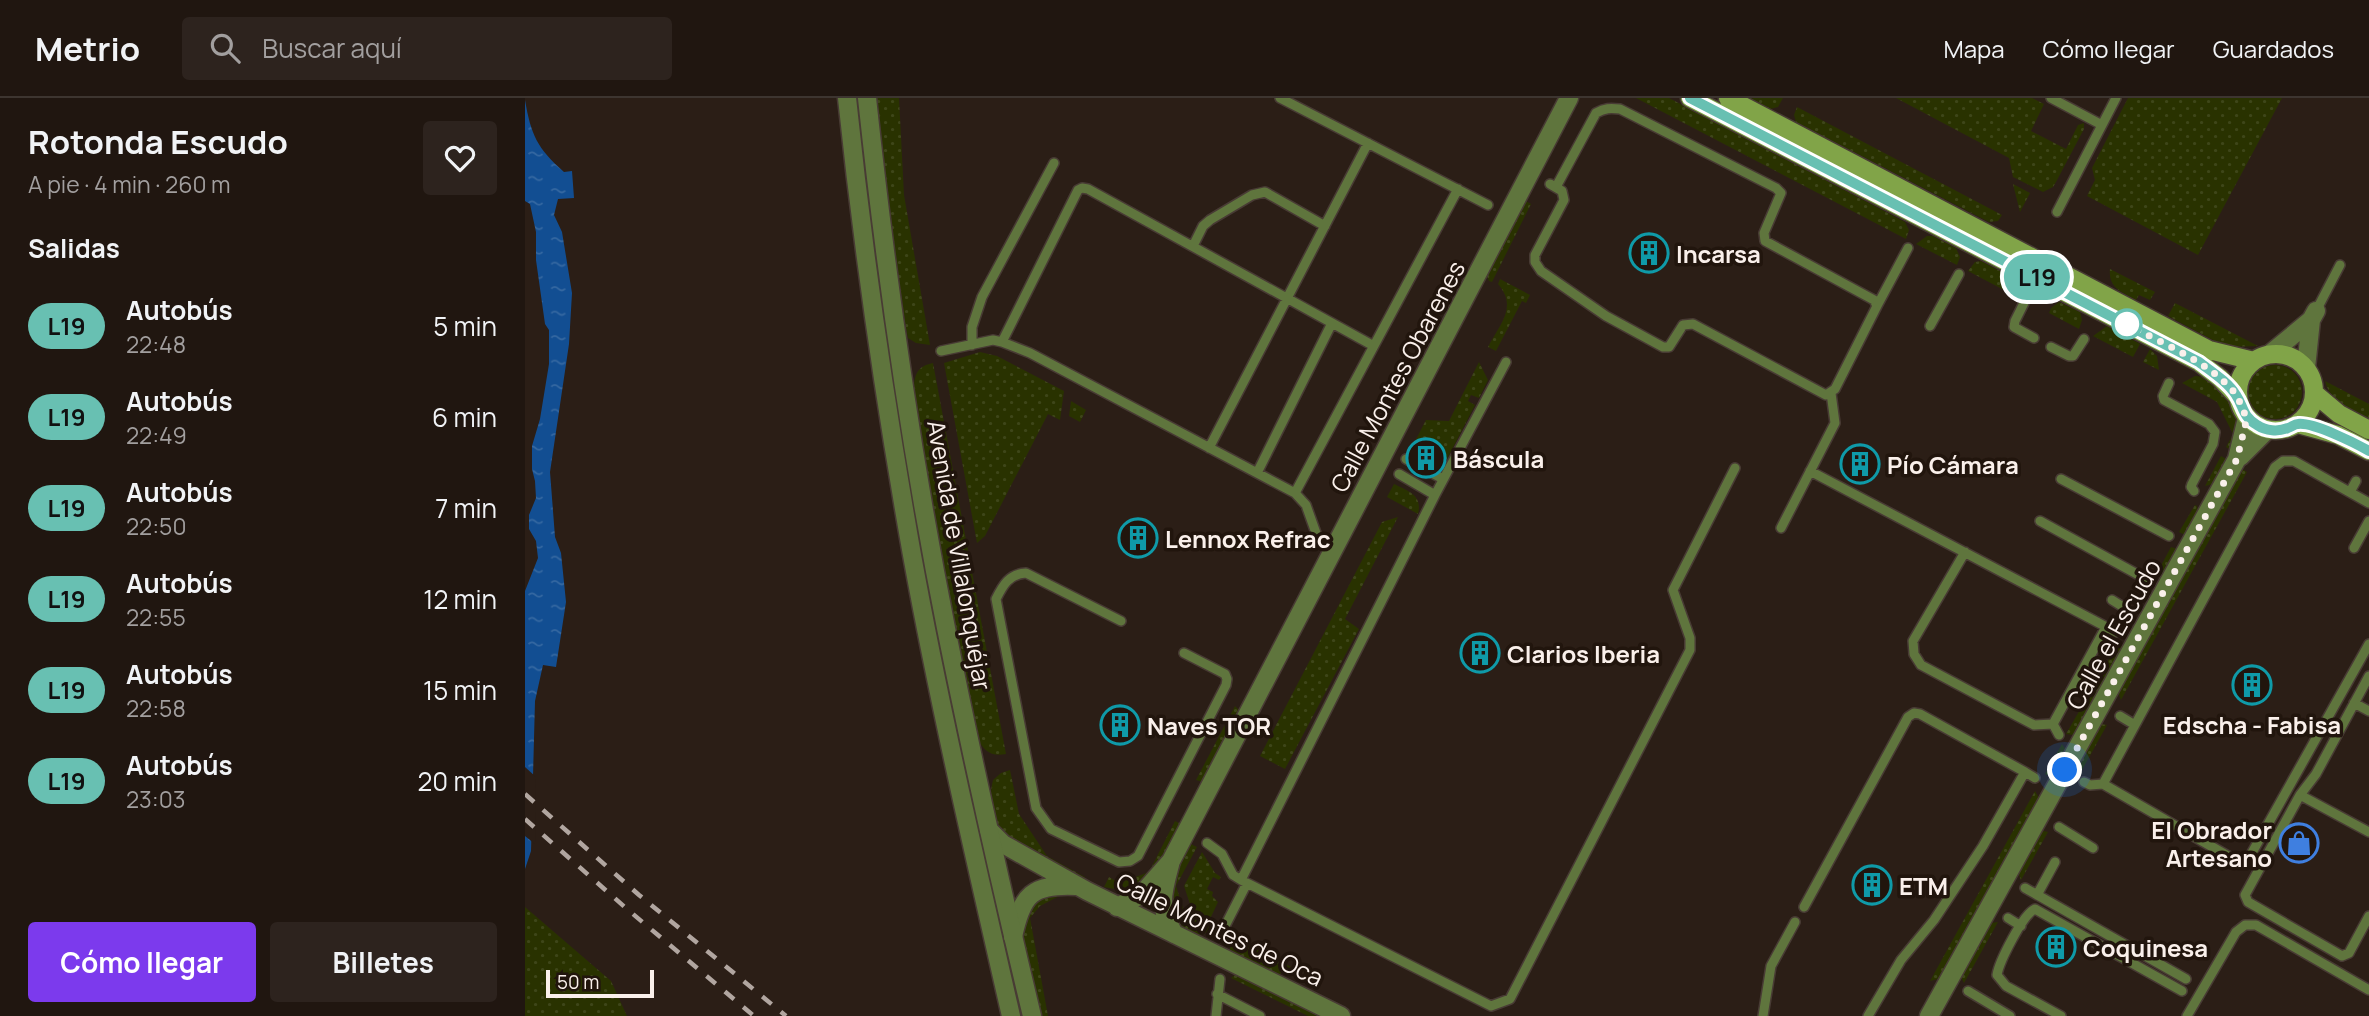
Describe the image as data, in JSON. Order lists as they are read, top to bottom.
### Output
{
  "streets": {
    "street": [
      "Calle Montes Obarenes",
      "Avenida de Villalonquéjar",
      "Calle el Escudo",
      "Calle Montes de Oca"
    ]
  },
  "crossings": [
    ["Calle Montes Obarenes", "Calle Montes de Oca"],
    ["Avenida de Villalonquéjar", "Calle Montes de Oca"]
  ],
  "places": {
    "building": [
      "Incarsa",
      "Báscula",
      "Pío Cámara",
      "Lennox Refrac",
      "Clarios Iberia",
      "Edscha - Fabisa",
      "Naves TOR",
      "ETM",
      "Coquinesa"
    ],
    "shop": ["El Obrador Artesano"]
  },
  "lines": ["bus line L19"],
  "scale_bar": "50 m",
  "page": {
    "header": "Metrio",
    "search": "Buscar aquí",
    "nav": ["Mapa", "Cómo llegar", "Guardados"],
    "heading": [
      ["Rotonda Escudo", "A pie · 4 min · 260 m"],
      "Salidas"
    ],
    "on_map": "L19",
    "list": [
      {
        "mark": "L19",
        "name": "Autobús",
        "note": "22:48",
        "value": "5 min"
      },
      {
        "mark": "L19",
        "name": "Autobús",
        "note": "22:49",
        "value": "6 min"
      },
      {
        "mark": "L19",
        "name": "Autobús",
        "note": "22:50",
        "value": "7 min"
      },
      {
        "mark": "L19",
        "name": "Autobús",
        "note": "22:55",
        "value": "12 min"
      },
      {
        "mark": "L19",
        "name": "Autobús",
        "note": "22:58",
        "value": "15 min"
      },
      {
        "mark": "L19",
        "name": "Autobús",
        "note": "23:03",
        "value": "20 min"
      }
    ],
    "buttons": ["Cómo llegar", "Billetes"],
    "scale": "50 m"
  }
}
